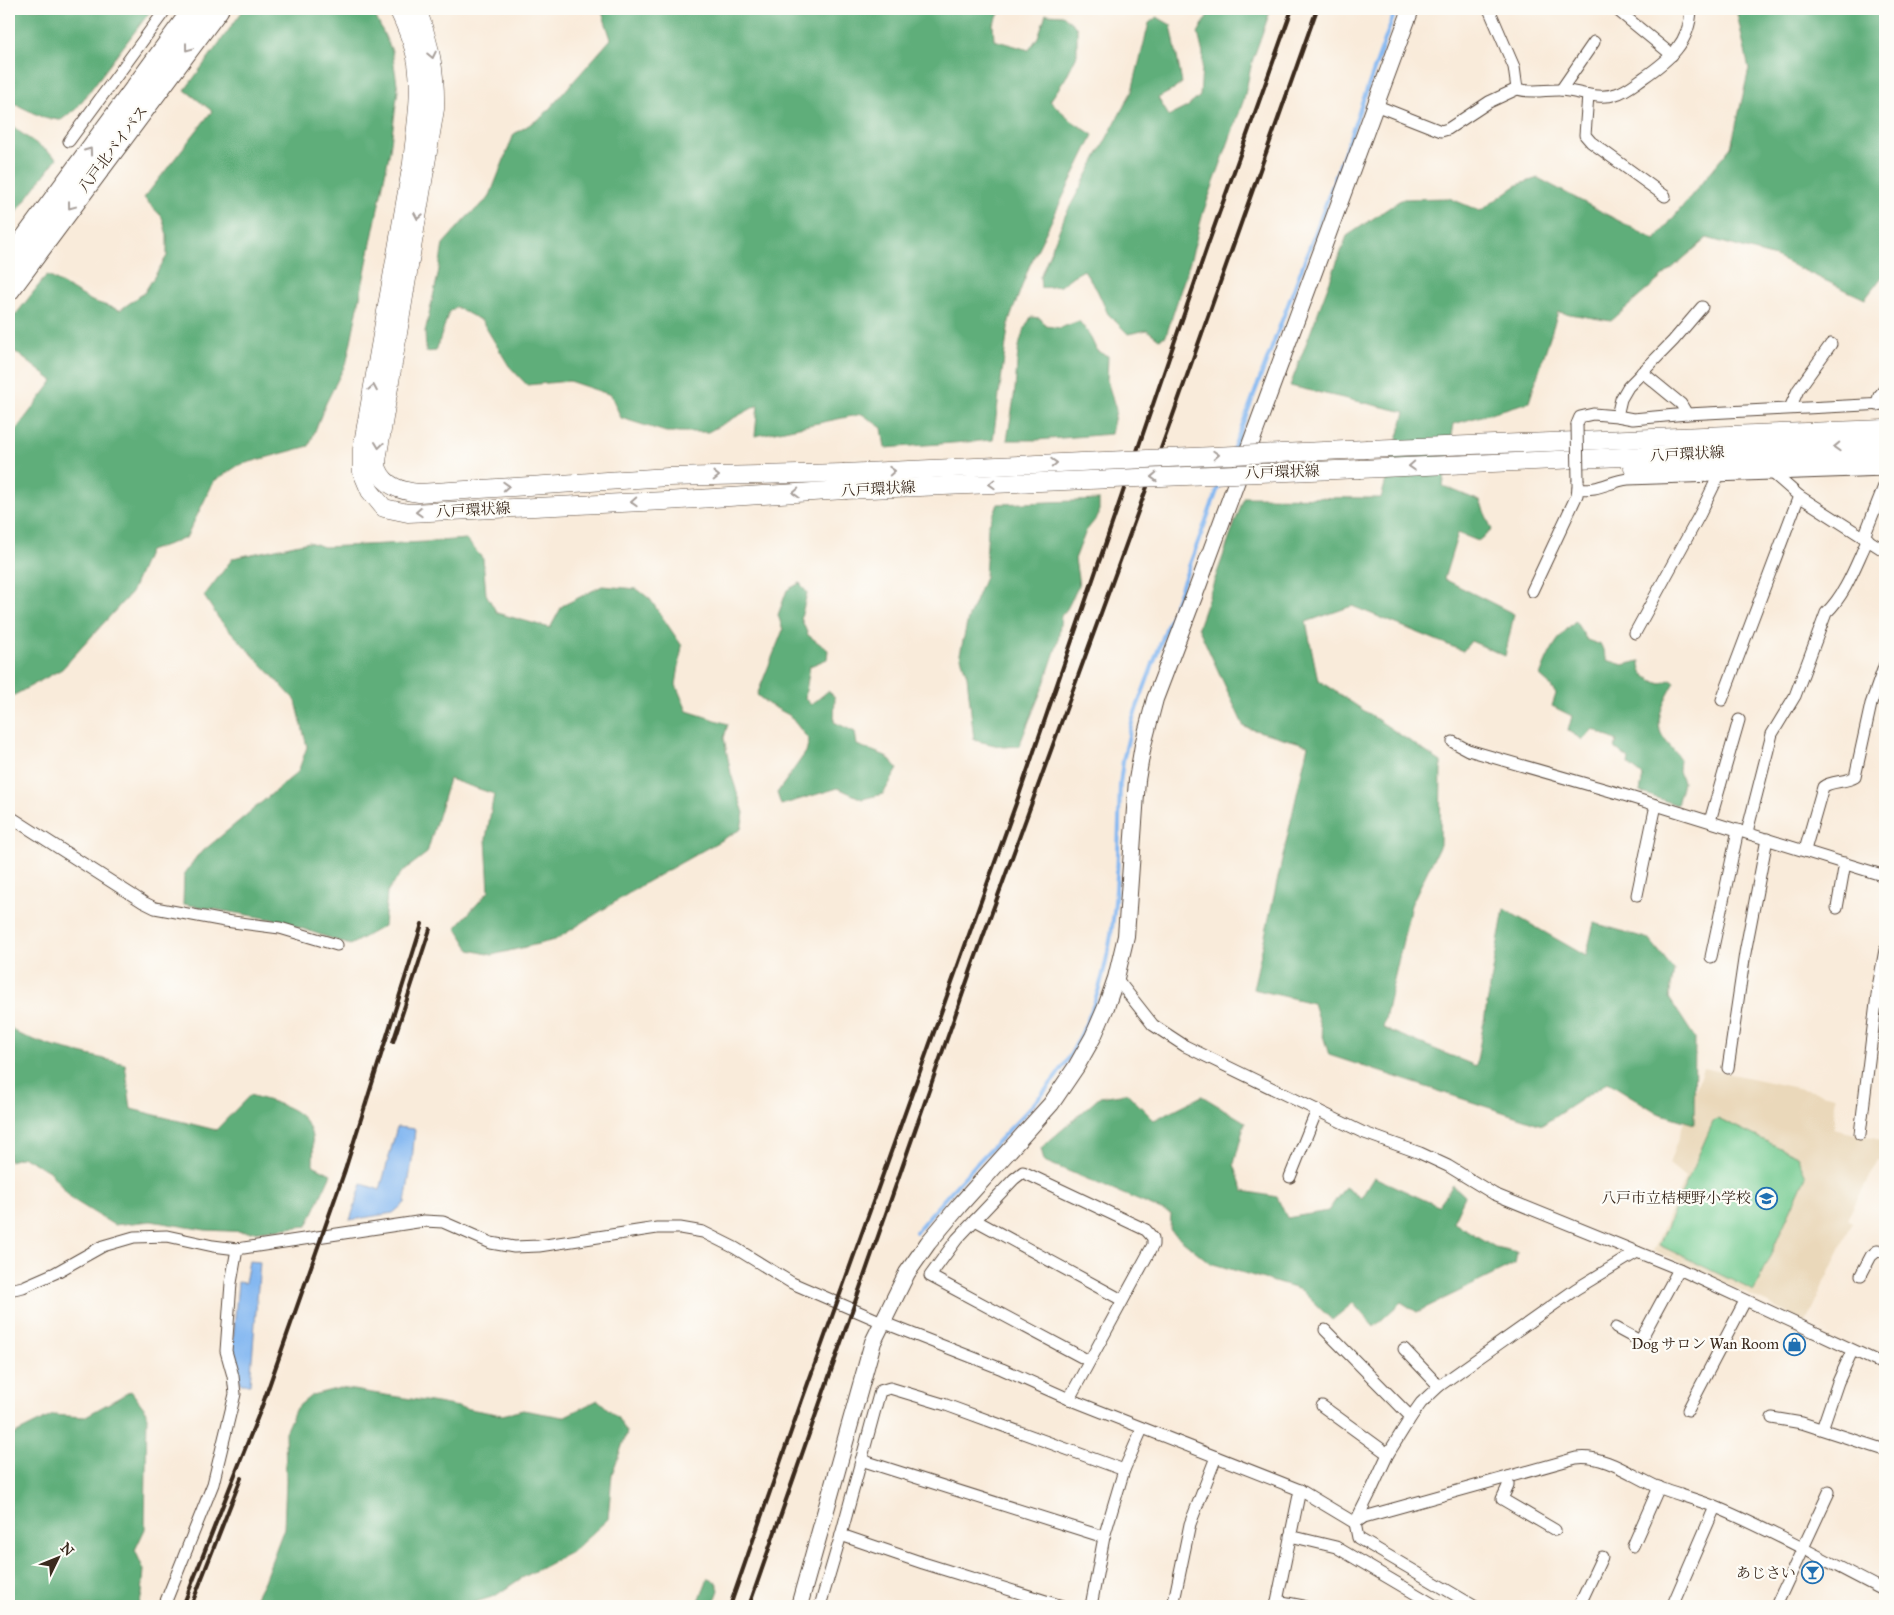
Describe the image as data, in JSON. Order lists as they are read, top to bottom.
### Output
{
  "streets": {
    "highway": ["八戸北バイパス"],
    "main road": ["八戸環状線"]
  },
  "places": {
    "school or university": ["八戸市立桔梗野小学校"],
    "shop": ["Dog サロン Wan Room"],
    "bar": ["あじさい"]
  },
  "north": "top right"
}
